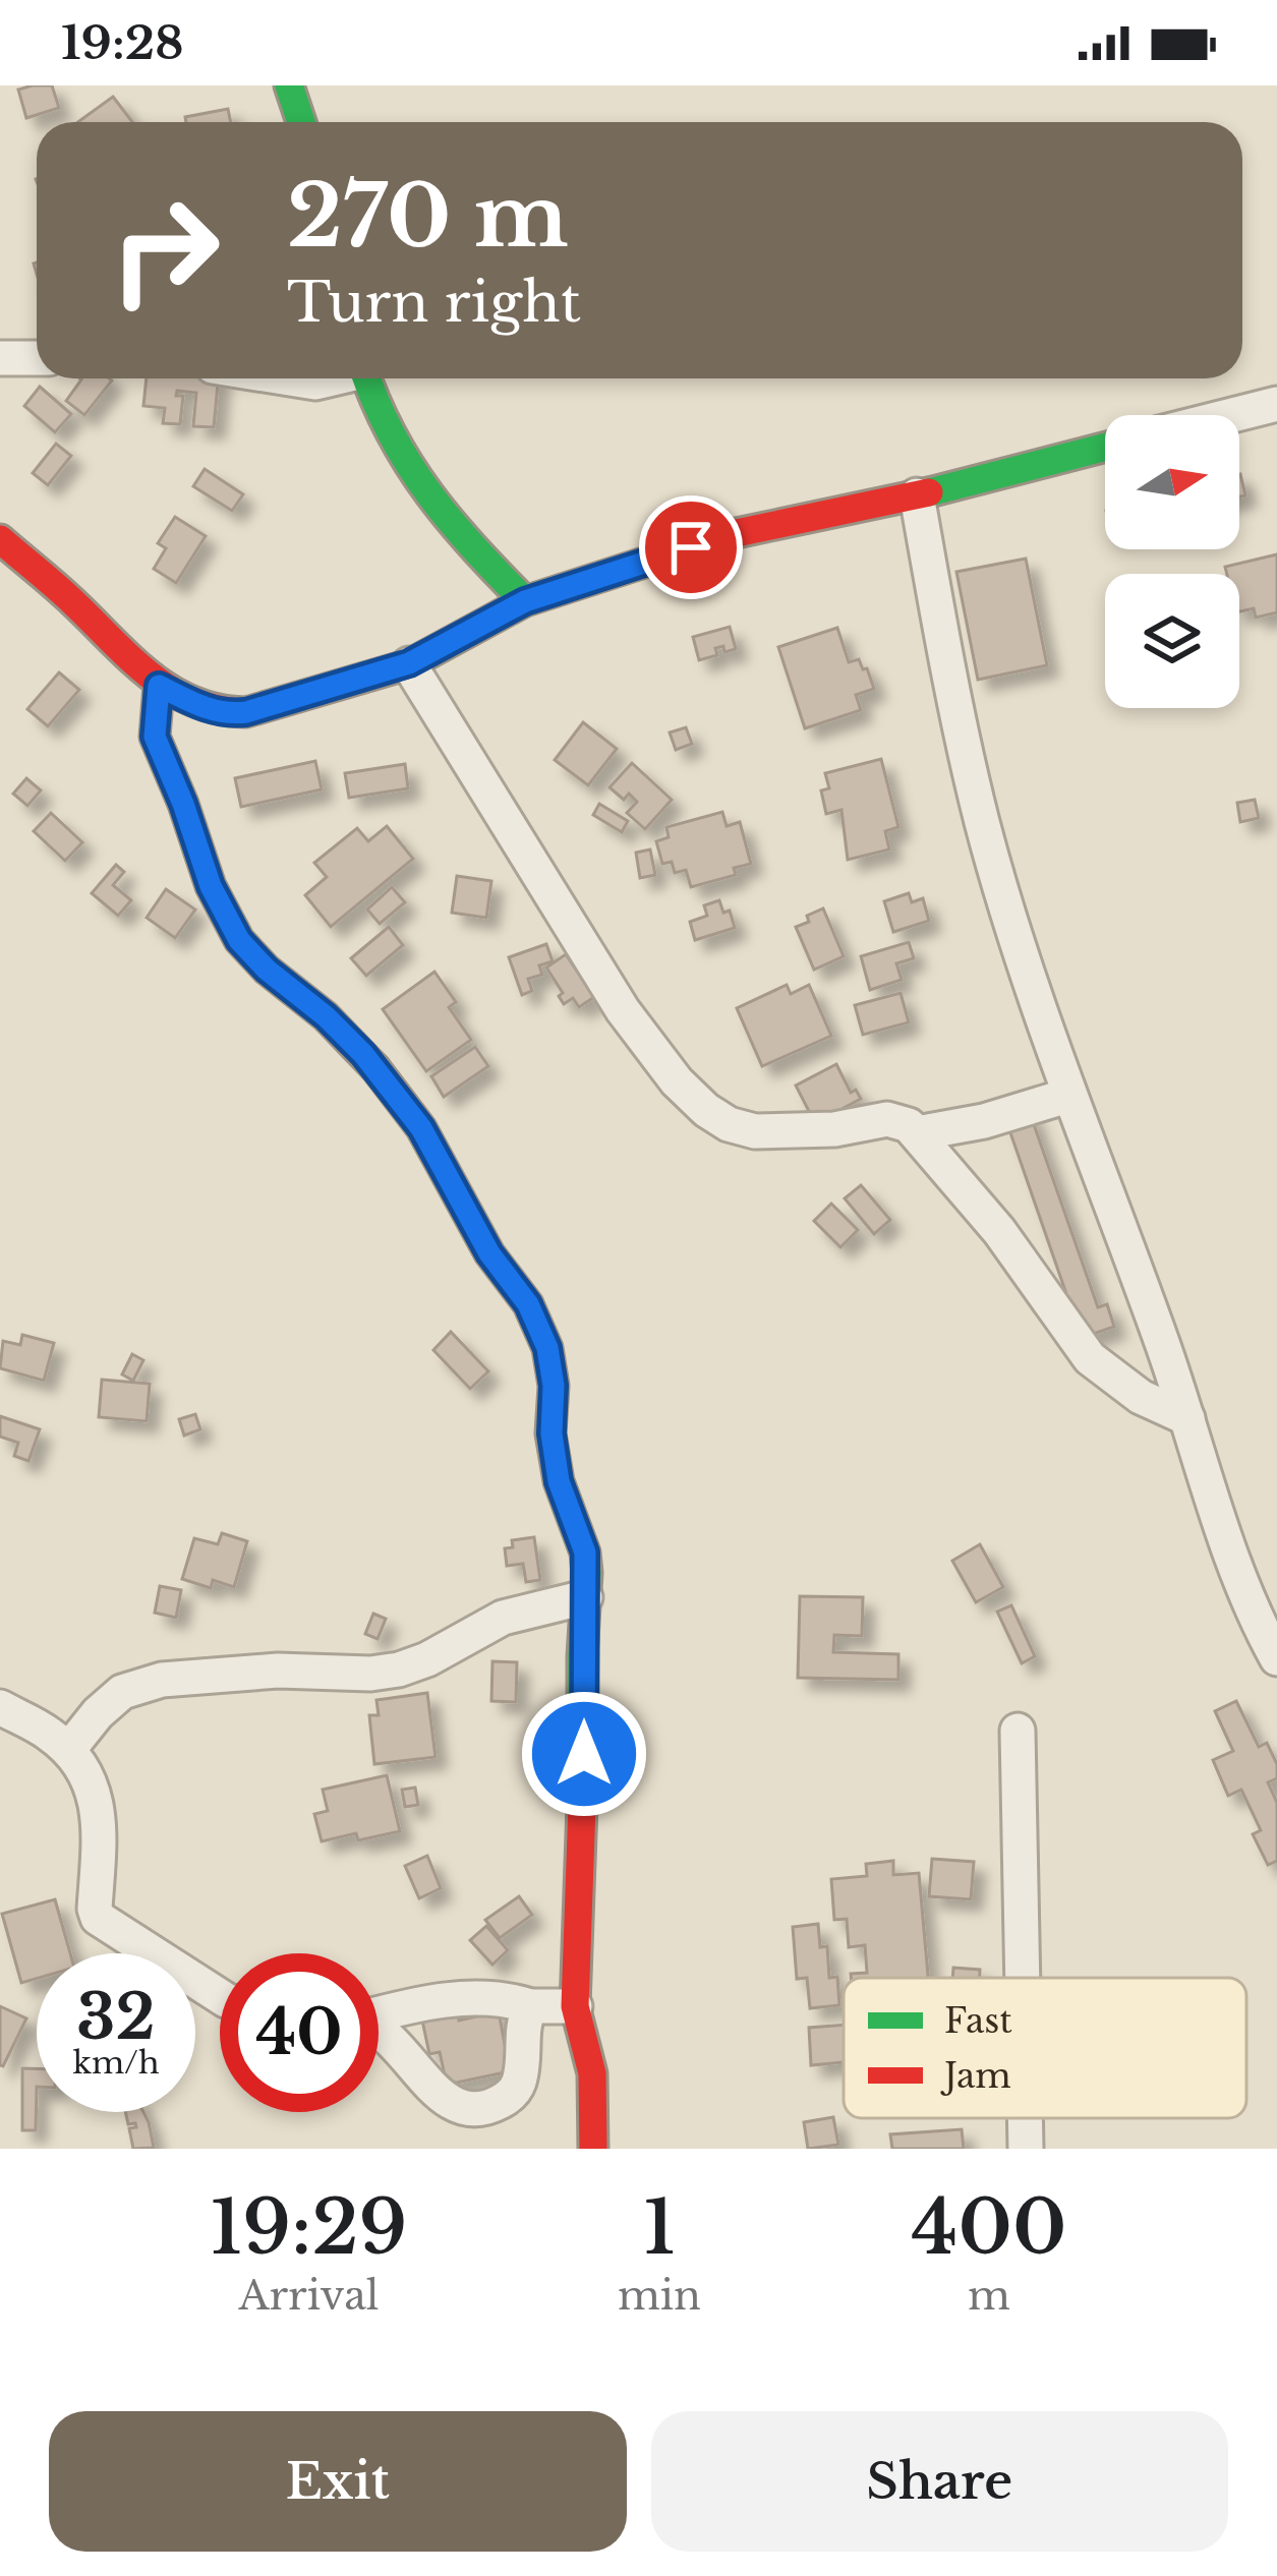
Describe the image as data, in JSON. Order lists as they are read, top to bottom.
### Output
{
  "legend": ["Fast", "Jam"],
  "north": "right",
  "page": {
    "status": "19:28",
    "turn": ["270 m", "Turn right"],
    "speed": "32 km/h",
    "limit": "40",
    "eta": [
      "19:29",
      "Arrival",
      "1",
      "min",
      "400",
      "m"
    ],
    "buttons": ["Exit", "Share"]
  }
}
